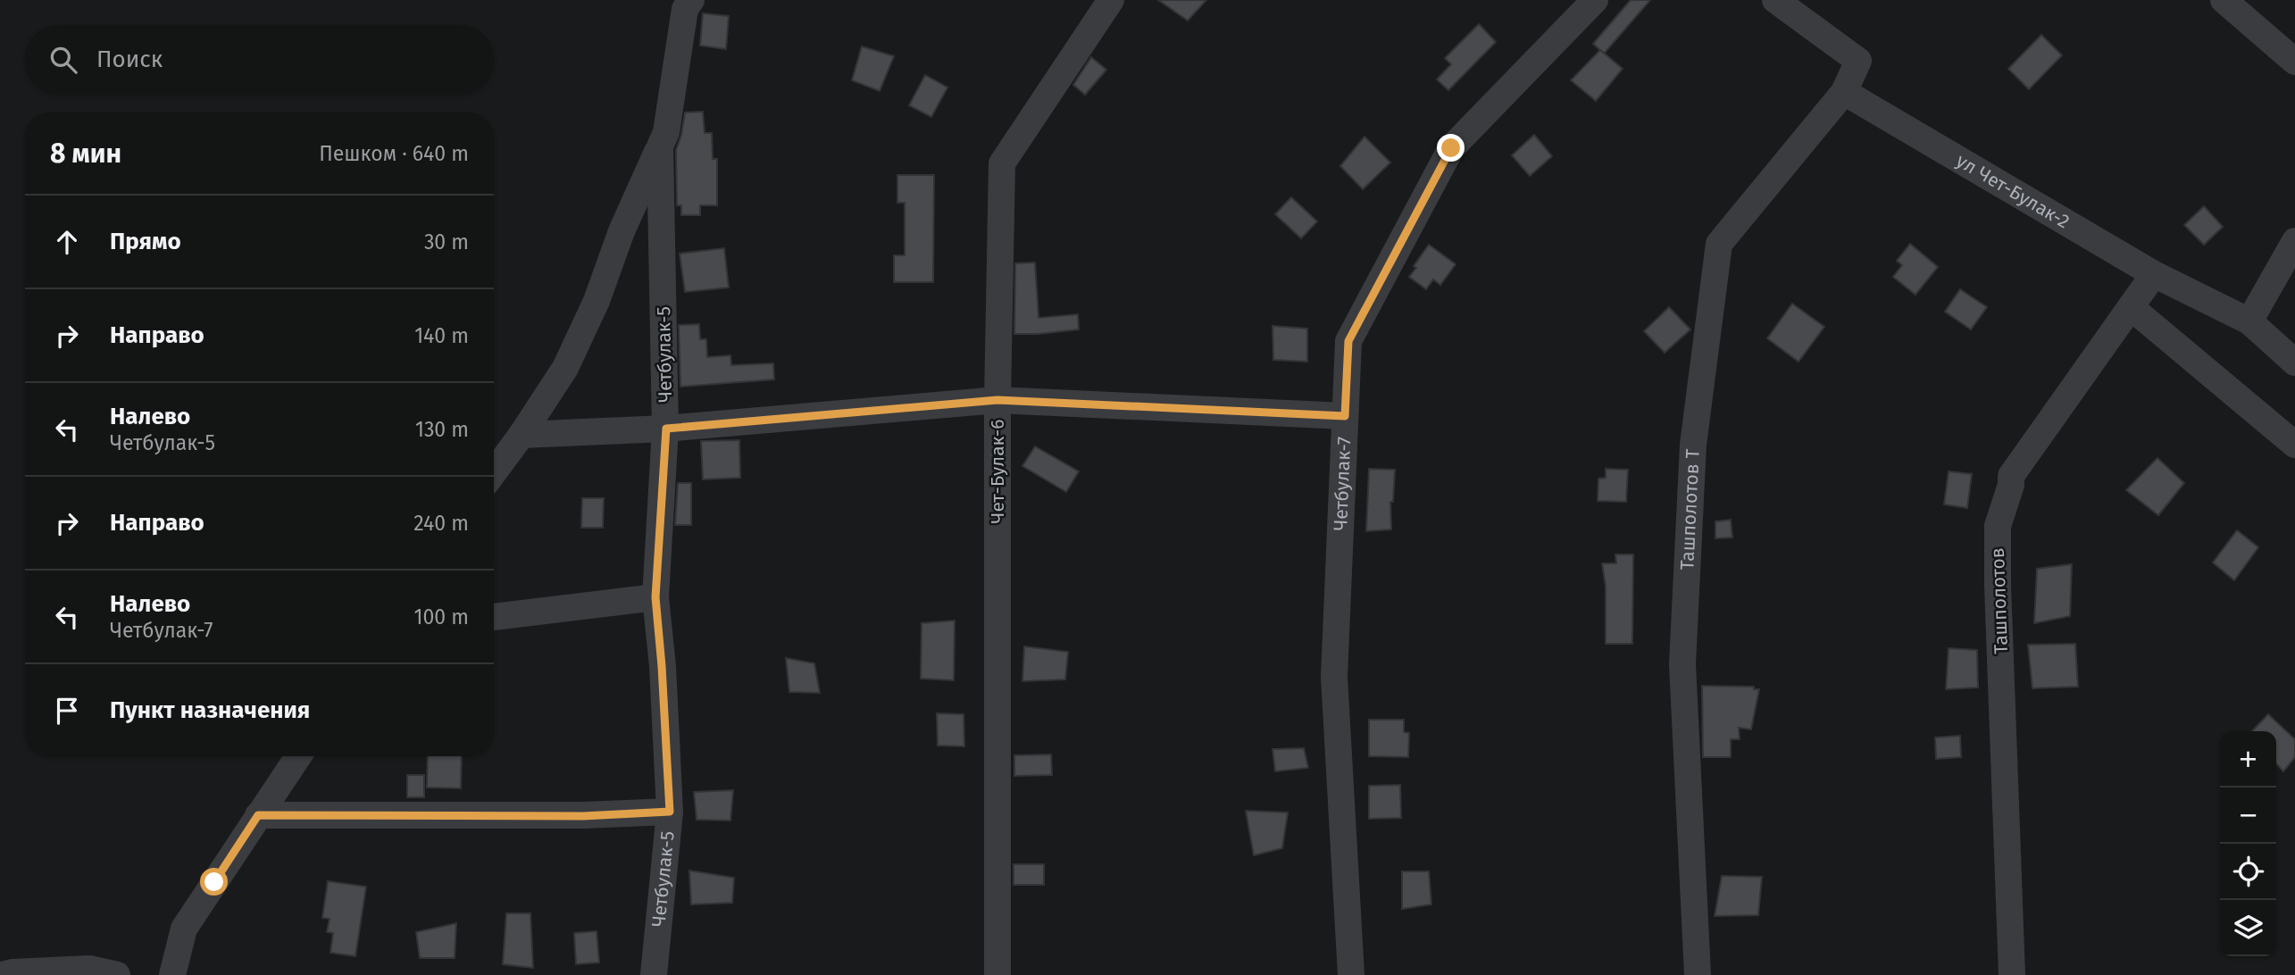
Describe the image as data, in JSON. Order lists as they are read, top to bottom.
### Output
{
  "streets": {
    "street": [
      "ул Чет-Булак-2",
      "Четбулак-5",
      "Чет-Булак-6",
      "Четбулак-7",
      "Ташполотов Т",
      "Ташполотов"
    ]
  },
  "crossings": [
    ["ул Чет-Булак-2", "Ташполотов Т"],
    ["ул Чет-Булак-2", "Ташполотов"]
  ],
  "page": {
    "search": "Поиск",
    "heading": ["8 мин", "Пешком · 640 m"],
    "list": [
      ["Прямо", "30 m"],
      ["Направо", "140 m"],
      ["Налево", "Четбулак-5", "130 m"],
      ["Направо", "240 m"],
      ["Налево", "Четбулак-7", "100 m"],
      "Пункт назначения"
    ],
    "map_buttons": ["+", "−"]
  }
}
